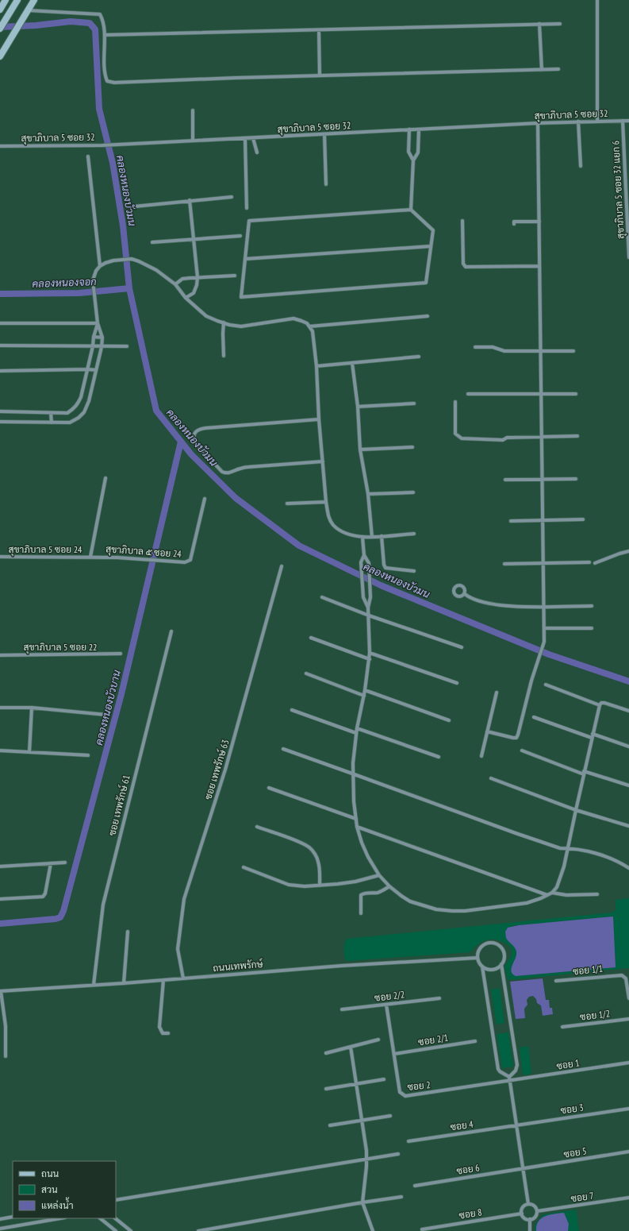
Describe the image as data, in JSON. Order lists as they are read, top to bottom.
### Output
{
  "streets": {
    "street": [
      "สุขาภิบาล 5 ซอย 32",
      "สุขาภิบาล 5 ซอย 32 แยก 6",
      "สุขาภิบาล 5 ซอย 24",
      "สุขาภิบาล ๕ ซอย 24",
      "สุขาภิบาล 5 ซอย 22",
      "ซอย เทพรักษ์ 63",
      "ซอย เทพรักษ์ 61",
      "ถนนเทพรักษ์",
      "ซอย 1/1",
      "ซอย 2/2",
      "ซอย 1/2",
      "ซอย 2/1",
      "ซอย 1",
      "ซอย 2",
      "ซอย 3",
      "ซอย 4",
      "ซอย 5",
      "ซอย 6",
      "ซอย 7",
      "ซอย 8"
    ]
  },
  "crossings": [
    ["สุขาภิบาล 5 ซอย 32", "สุขาภิบาล 5 ซอย 32 แยก 6"],
    ["สุขาภิบาล 5 ซอย 24", "สุขาภิบาล ๕ ซอย 24"],
    ["ซอย เทพรักษ์ 63", "ถนนเทพรักษ์"],
    ["ซอย เทพรักษ์ 61", "ถนนเทพรักษ์"],
    ["ซอย 2/2", "ซอย 2"],
    ["ซอย 2/1", "ซอย 2"],
    ["ซอย 1", "ซอย 2"],
    ["ซอย 3", "ซอย 4"],
    ["ซอย 5", "ซอย 6"],
    ["ซอย 7", "ซอย 8"]
  ],
  "water": ["คลองหนองบัวมน", "คลองหนองจอก", "คลองหนองบัวบาน"],
  "legend": ["ถนน", "สวน", "แหล่งน้ำ"]
}
